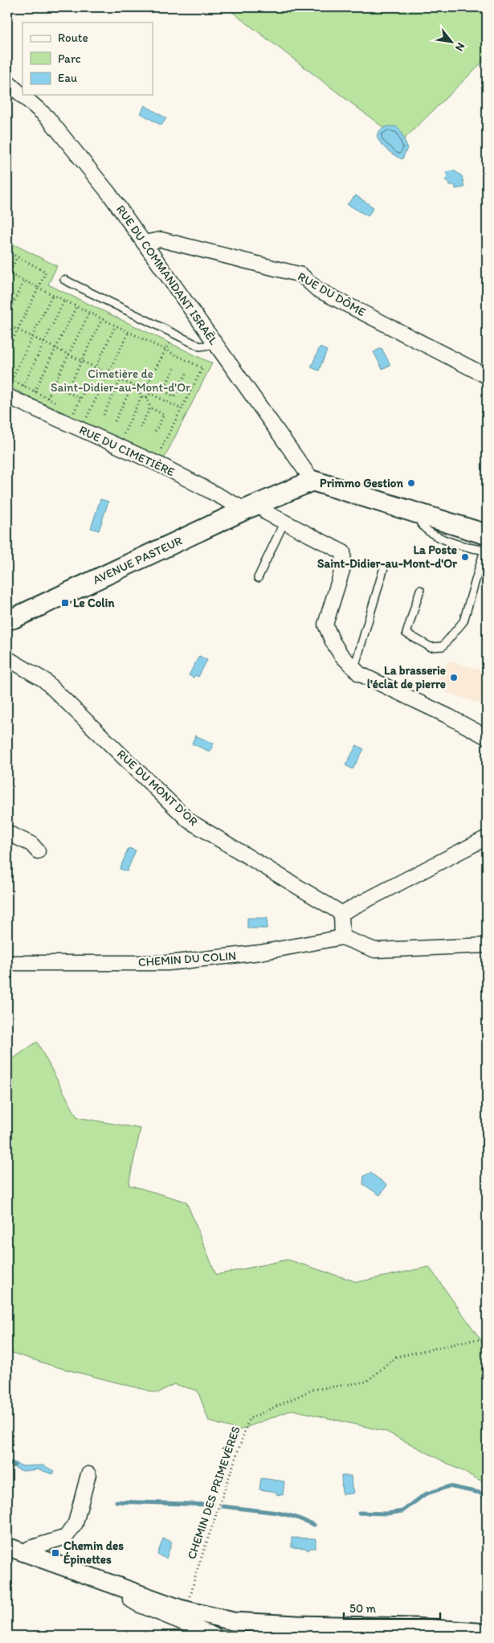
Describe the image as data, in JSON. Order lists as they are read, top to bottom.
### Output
{
  "streets": {
    "main road": ["AVENUE PASTEUR"],
    "street": [
      "RUE DU COMMANDANT ISRAËL",
      "RUE DU DÔME",
      "RUE DU CIMETIÈRE",
      "RUE DU MONT D'OR",
      "CHEMIN DU COLIN"
    ],
    "path": ["CHEMIN DES PRIMEVÈRES"]
  },
  "crossings": [
    ["RUE DU COMMANDANT ISRAËL", "RUE DU DÔME"],
    ["RUE DU COMMANDANT ISRAËL", "AVENUE PASTEUR"],
    ["RUE DU CIMETIÈRE", "AVENUE PASTEUR"]
  ],
  "parks": ["Cimetière de Saint-Didier-au-Mont-d'Or"],
  "places": {
    "other": ["Primmo Gestion", "La Poste Saint-Didier-au-Mont-d'Or", "La brasserie l'éclat de pierre"],
    "transit": ["Le Colin", "Chemin des Épinettes"]
  },
  "legend": ["Route", "Parc", "Eau"],
  "scale_bar": "50 m",
  "north": "bottom right"
}
